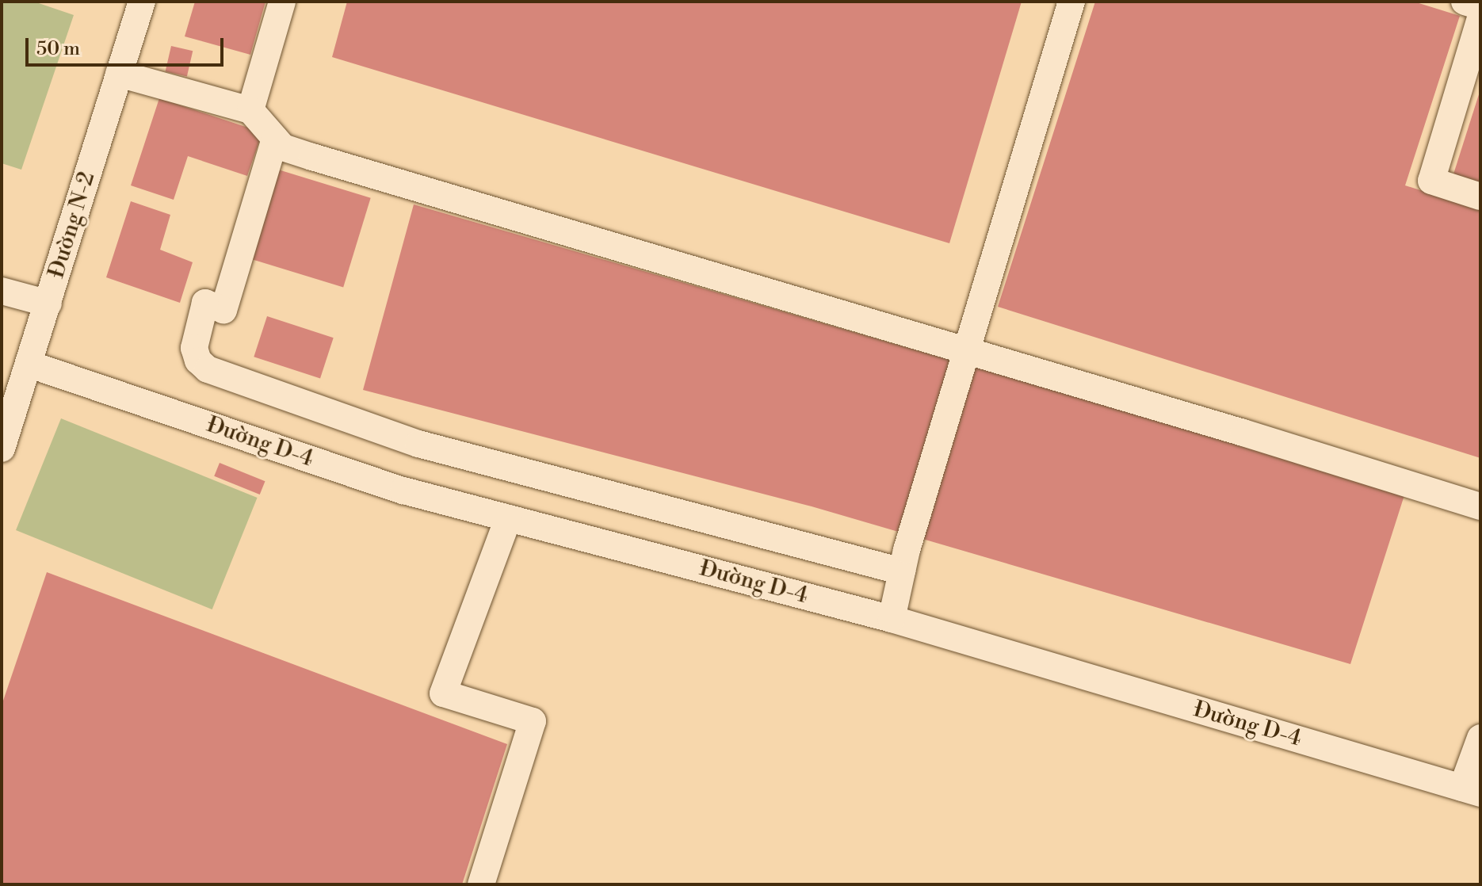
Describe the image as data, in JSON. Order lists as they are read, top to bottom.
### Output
{
  "streets": {
    "street": ["Đường N-2", "Đường D-4"]
  },
  "crossings": [
    ["Đường N-2", "Đường D-4"]
  ],
  "scale_bar": "50 m"
}
